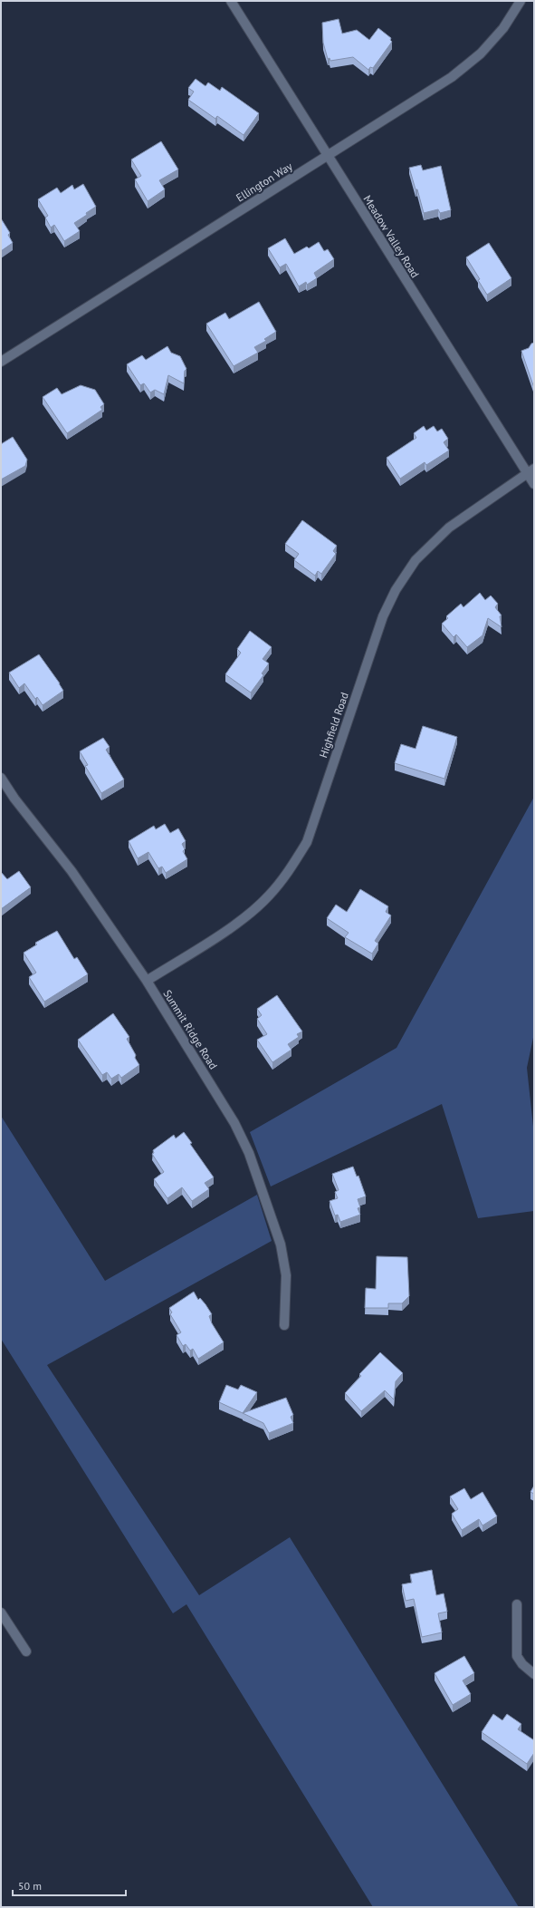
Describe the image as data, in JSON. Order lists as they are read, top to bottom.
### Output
{
  "streets": {
    "street": [
      "Ellington Way",
      "Meadow Valley Road",
      "Highfield Road",
      "Summit Ridge Road"
    ]
  },
  "crossings": [
    ["Ellington Way", "Meadow Valley Road"],
    ["Meadow Valley Road", "Highfield Road"],
    ["Highfield Road", "Summit Ridge Road"]
  ],
  "scale_bar": "50 m"
}
